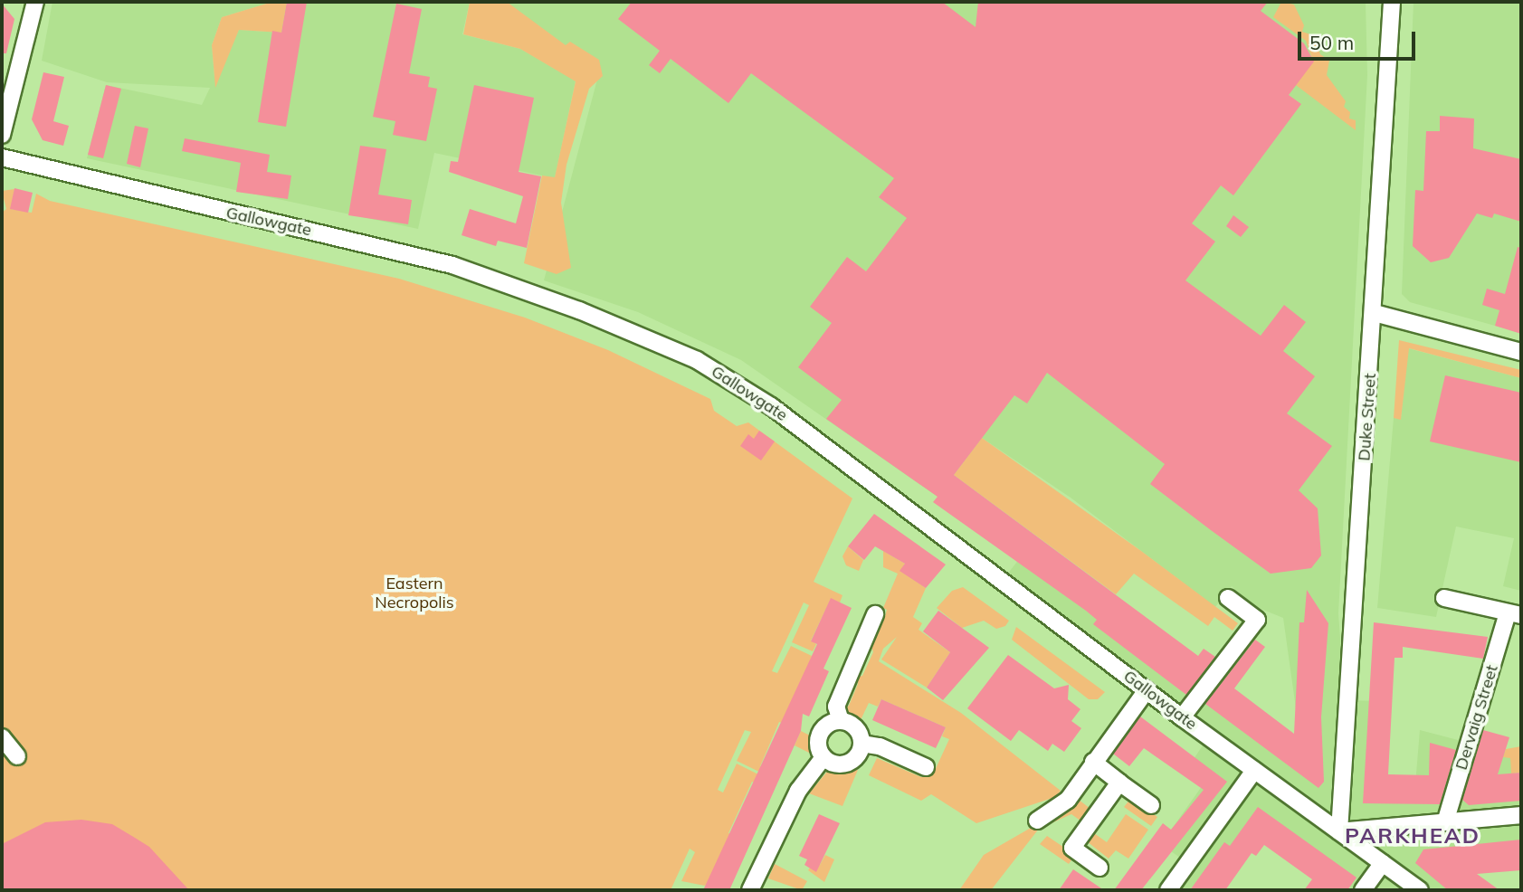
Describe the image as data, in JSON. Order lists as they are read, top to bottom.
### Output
{
  "streets": {
    "street": ["Gallowgate", "Duke Street", "Dervaig Street"]
  },
  "crossings": [
    ["Gallowgate", "Duke Street"]
  ],
  "districts": ["PARKHEAD"],
  "parks": ["Eastern Necropolis"],
  "scale_bar": "50 m"
}
